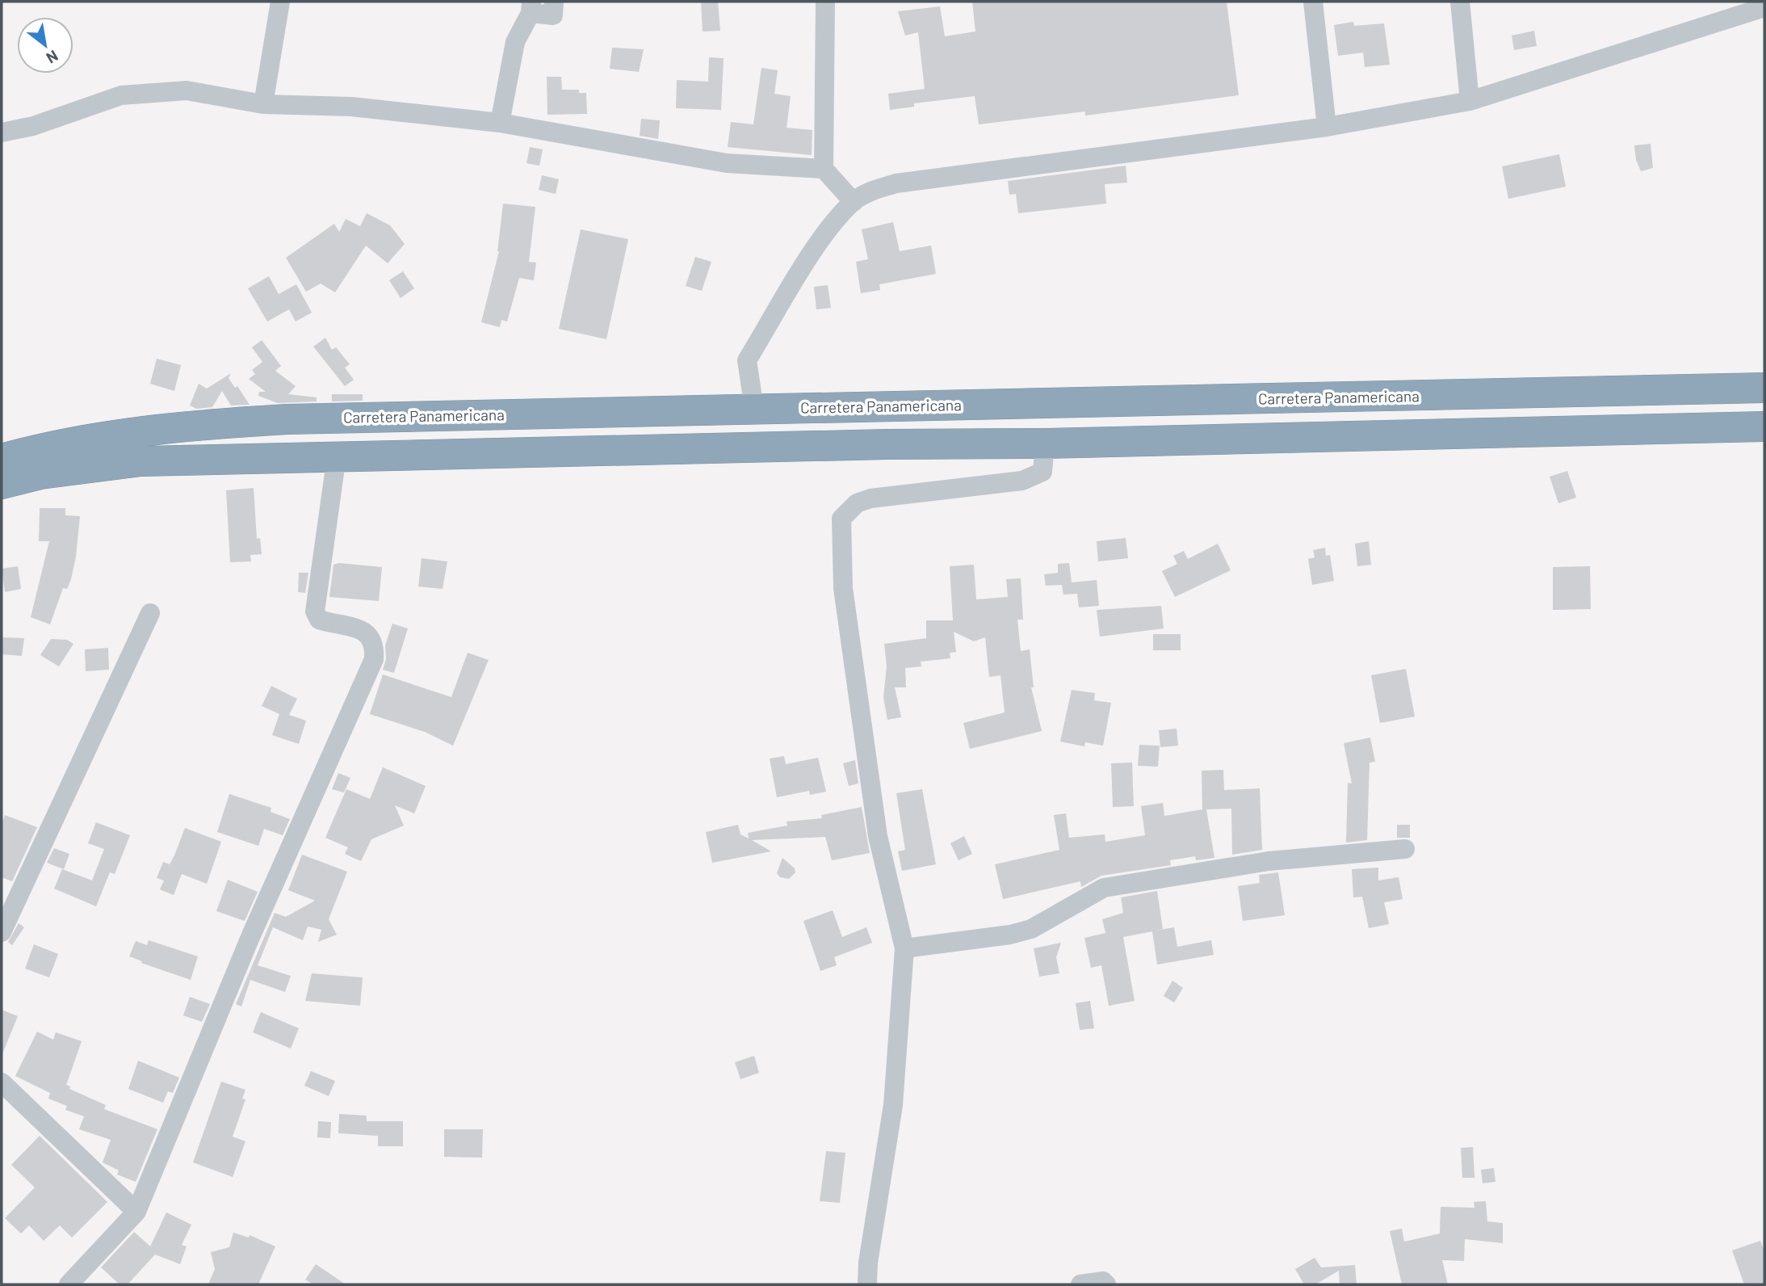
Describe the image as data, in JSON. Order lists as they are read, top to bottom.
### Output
{
  "streets": {
    "highway": ["Carretera Panamericana"]
  },
  "north": "bottom right"
}
